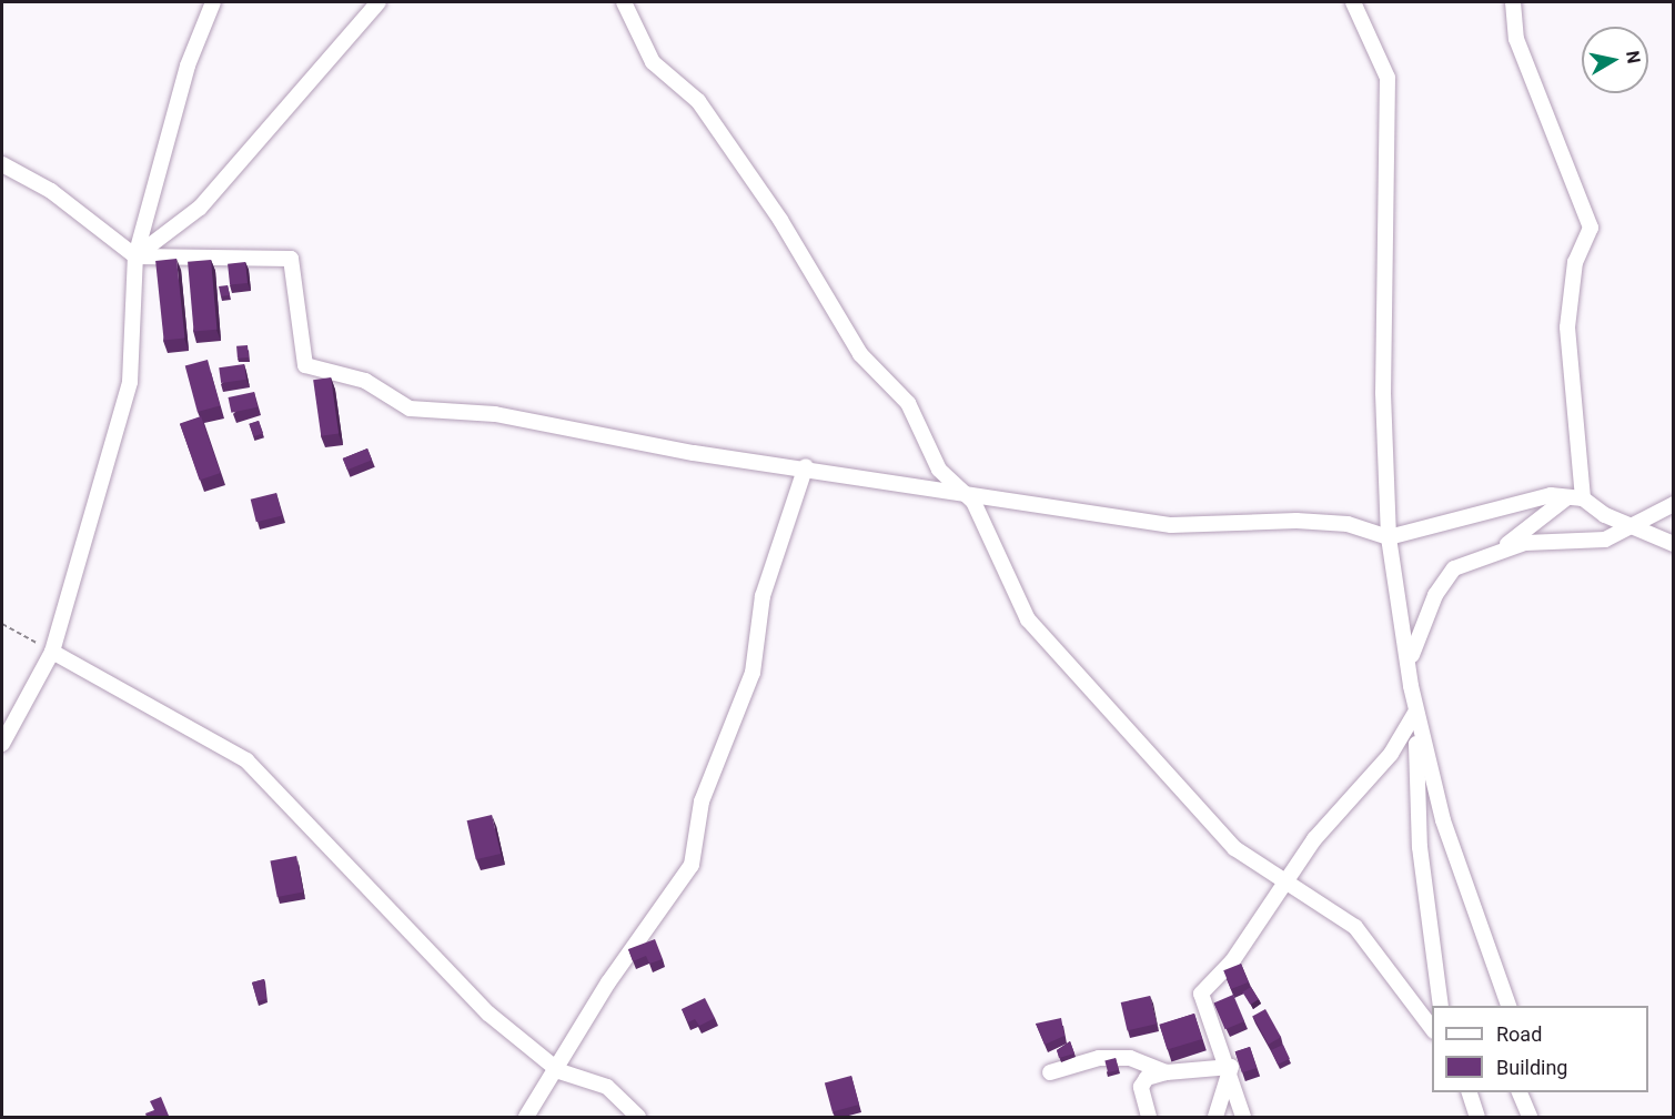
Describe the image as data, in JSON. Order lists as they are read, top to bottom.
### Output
{
  "legend": ["Road", "Building"],
  "north": "right"
}
